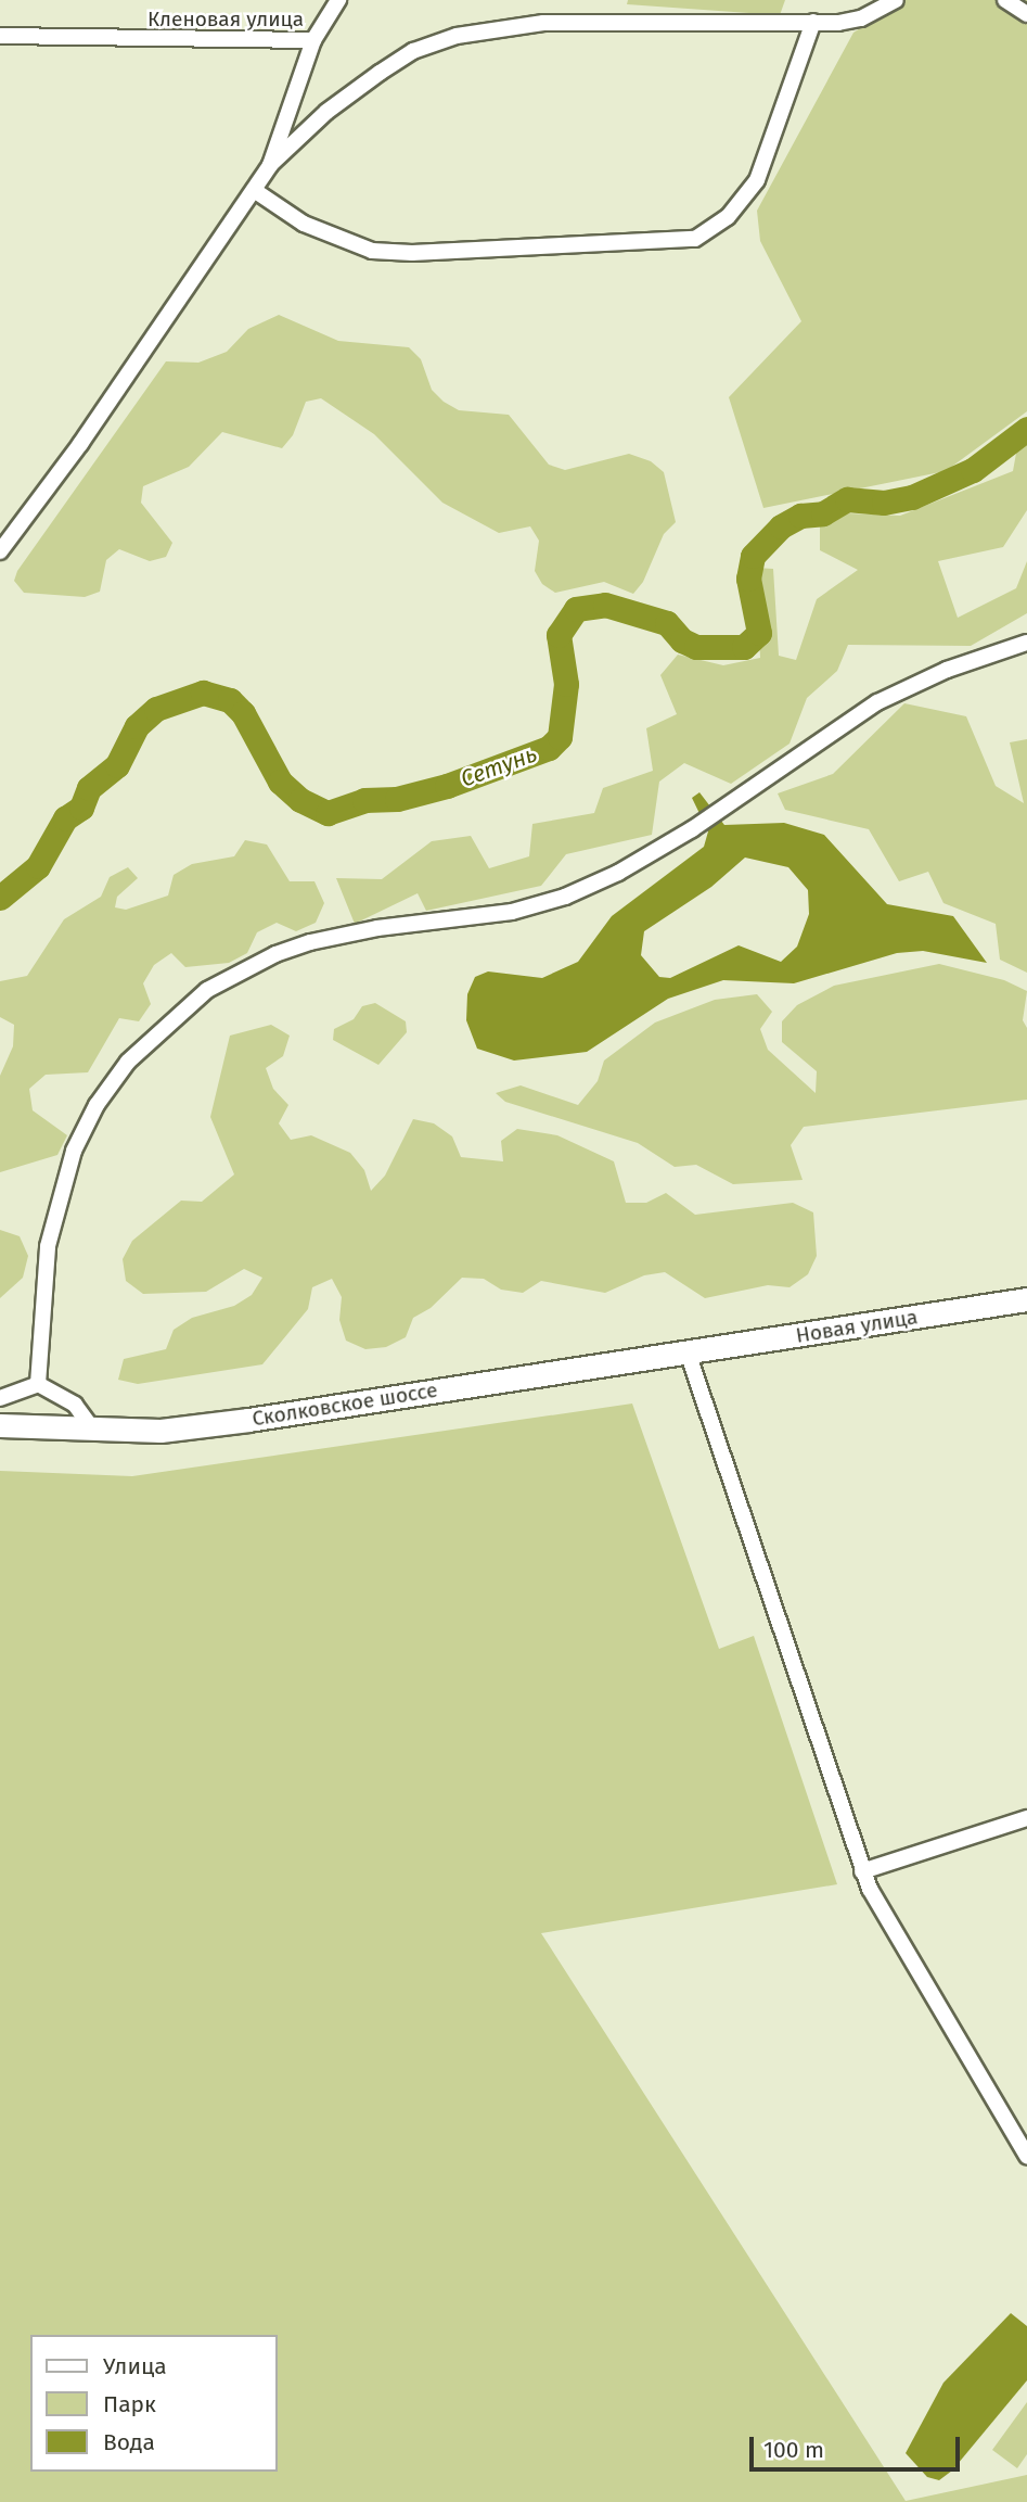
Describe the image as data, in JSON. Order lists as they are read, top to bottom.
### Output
{
  "streets": {
    "street": ["Кленовая улица", "Новая улица", "Сколковское шоссе"]
  },
  "crossings": [
    ["Новая улица", "Сколковское шоссе"]
  ],
  "water": ["Сетунь"],
  "legend": ["Улица", "Парк", "Вода"],
  "scale_bar": "100 m"
}
